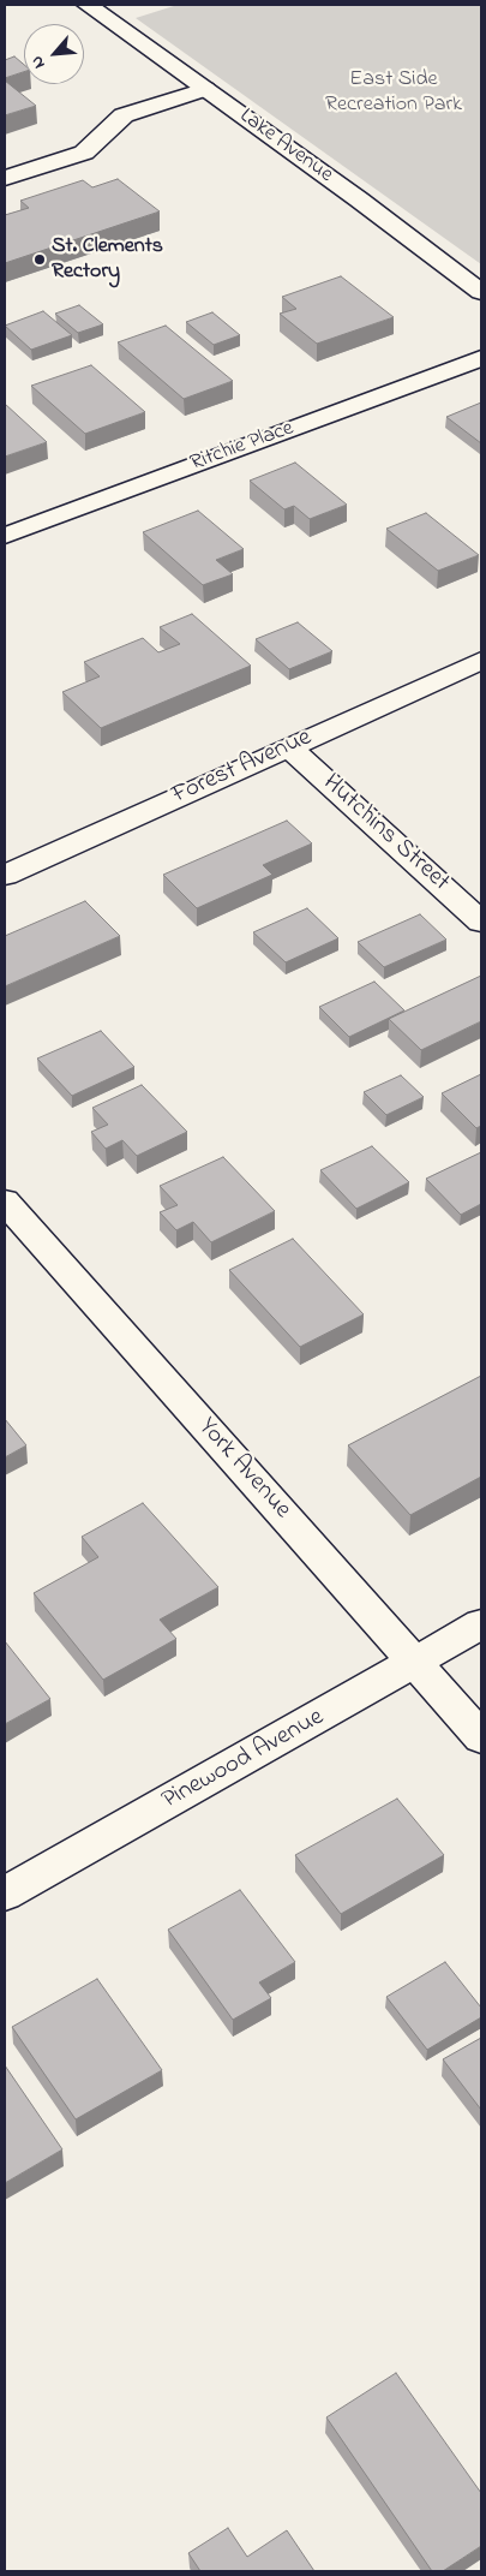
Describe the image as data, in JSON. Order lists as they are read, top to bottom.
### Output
{
  "streets": {
    "street": [
      "Lake Avenue",
      "Ritchie Place",
      "Forest Avenue",
      "Hutchins Street",
      "York Avenue",
      "Pinewood Avenue"
    ]
  },
  "crossings": [
    ["Forest Avenue", "Hutchins Street"],
    ["York Avenue", "Pinewood Avenue"]
  ],
  "parks": ["East Side Recreation Park"],
  "places": ["St. Clements Rectory"],
  "north": "bottom left"
}
